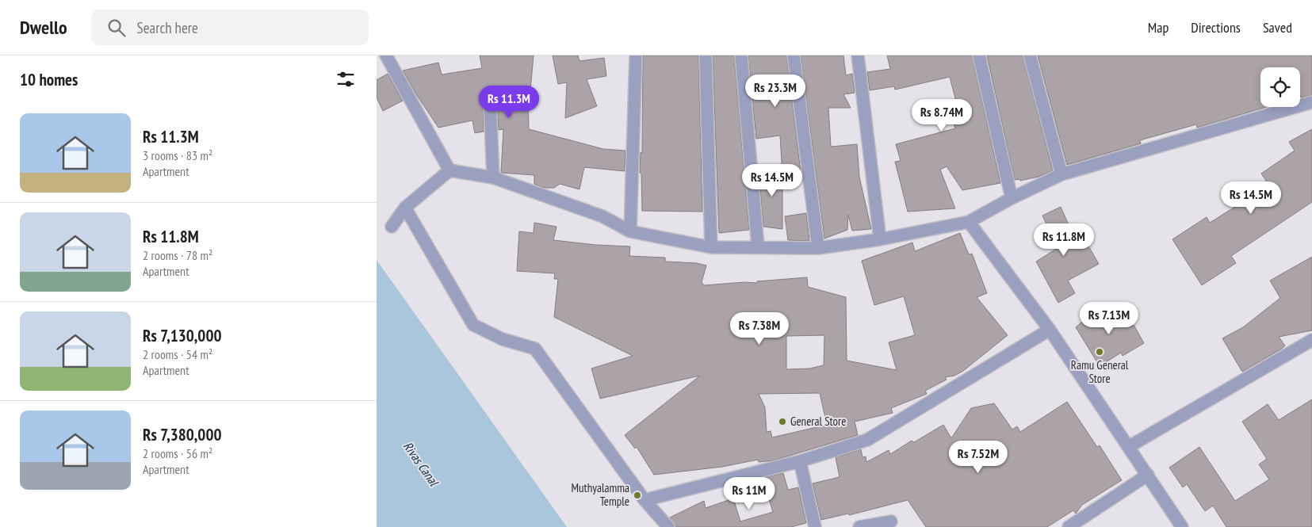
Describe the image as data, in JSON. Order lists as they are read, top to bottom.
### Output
{
  "water": ["Rivas Canal"],
  "places": ["Ramu General Store", "General Store", "Muthyalamma Temple"],
  "page": {
    "header": "Dwello",
    "search": "Search here",
    "nav": ["Map", "Directions", "Saved"],
    "heading": "10 homes",
    "price": [
      "Rs 23.3M",
      "Rs 11.3M",
      "Rs 8.74M",
      "Rs 14.5M",
      "Rs 14.5M",
      "Rs 11.8M",
      "Rs 7.13M",
      "Rs 7.38M",
      "Rs 7.52M",
      "Rs 11M"
    ],
    "list": [
      {
        "name": "Rs 11.3M",
        "note": "3 rooms · 83 m² · Apartment"
      },
      {
        "name": "Rs 11.8M",
        "note": "2 rooms · 78 m² · Apartment"
      },
      {
        "name": "Rs 7,130,000",
        "note": "2 rooms · 54 m² · Apartment"
      },
      {
        "name": "Rs 7,380,000",
        "note": "2 rooms · 56 m² · Apartment"
      }
    ]
  }
}
